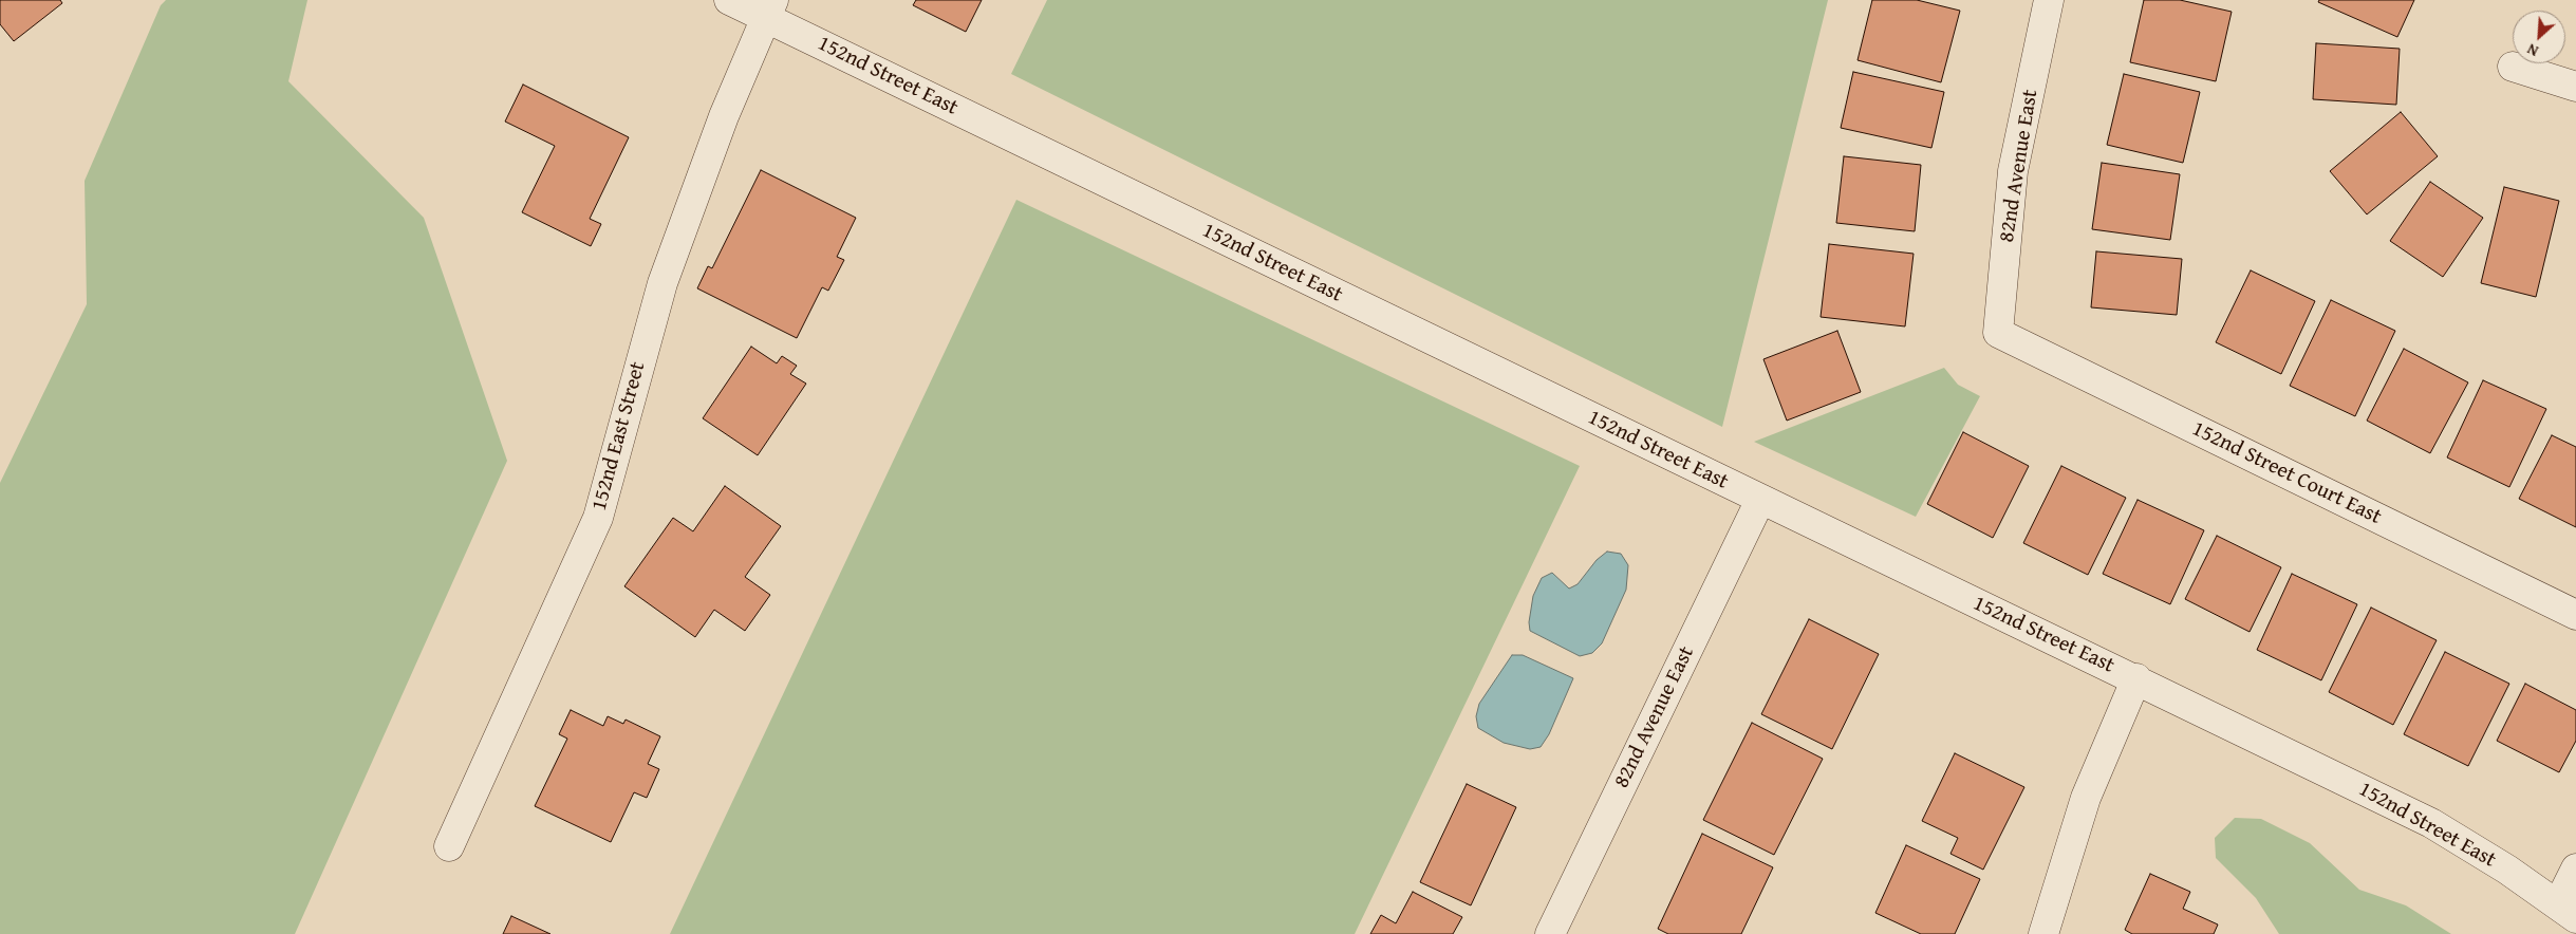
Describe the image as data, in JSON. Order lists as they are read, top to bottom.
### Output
{
  "streets": {
    "street": [
      "152nd Street East",
      "82nd Avenue East",
      "152nd East Street",
      "152nd Street Court East"
    ]
  },
  "crossings": [
    ["152nd Street East", "82nd Avenue East"],
    ["152nd Street East", "152nd East Street"],
    ["82nd Avenue East", "152nd Street Court East"]
  ],
  "north": "bottom left"
}
